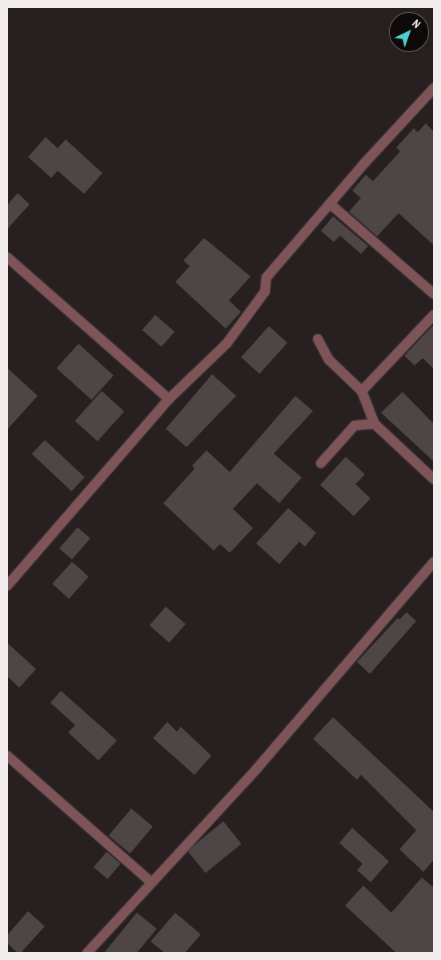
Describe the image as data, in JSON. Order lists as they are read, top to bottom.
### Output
{
  "north": "top right"
}
